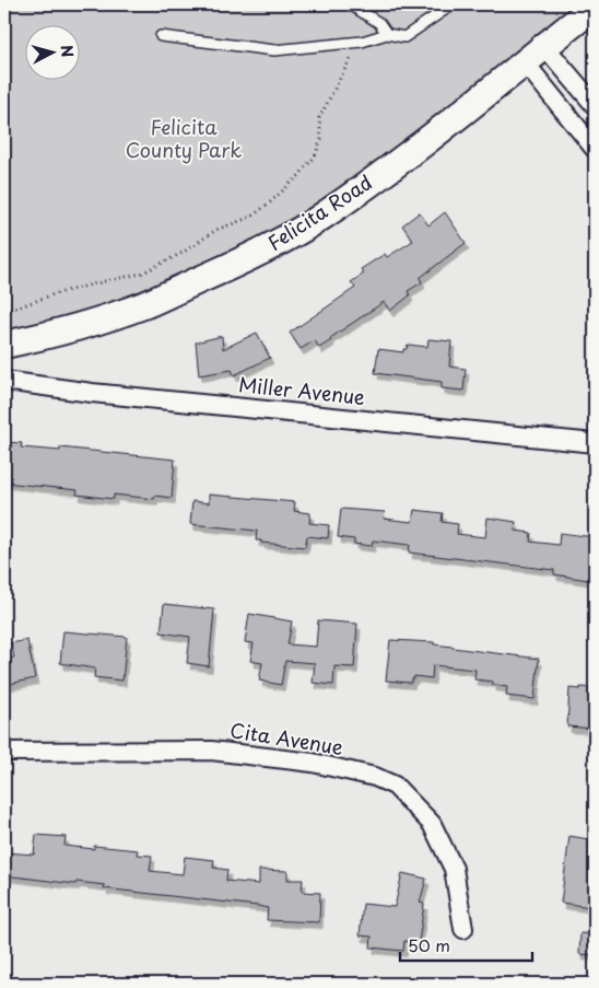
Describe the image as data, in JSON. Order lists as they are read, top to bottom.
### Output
{
  "streets": {
    "main road": ["Felicita Road"],
    "street": ["Miller Avenue", "Cita Avenue"]
  },
  "parks": ["Felicita County Park"],
  "scale_bar": "50 m",
  "north": "right"
}
